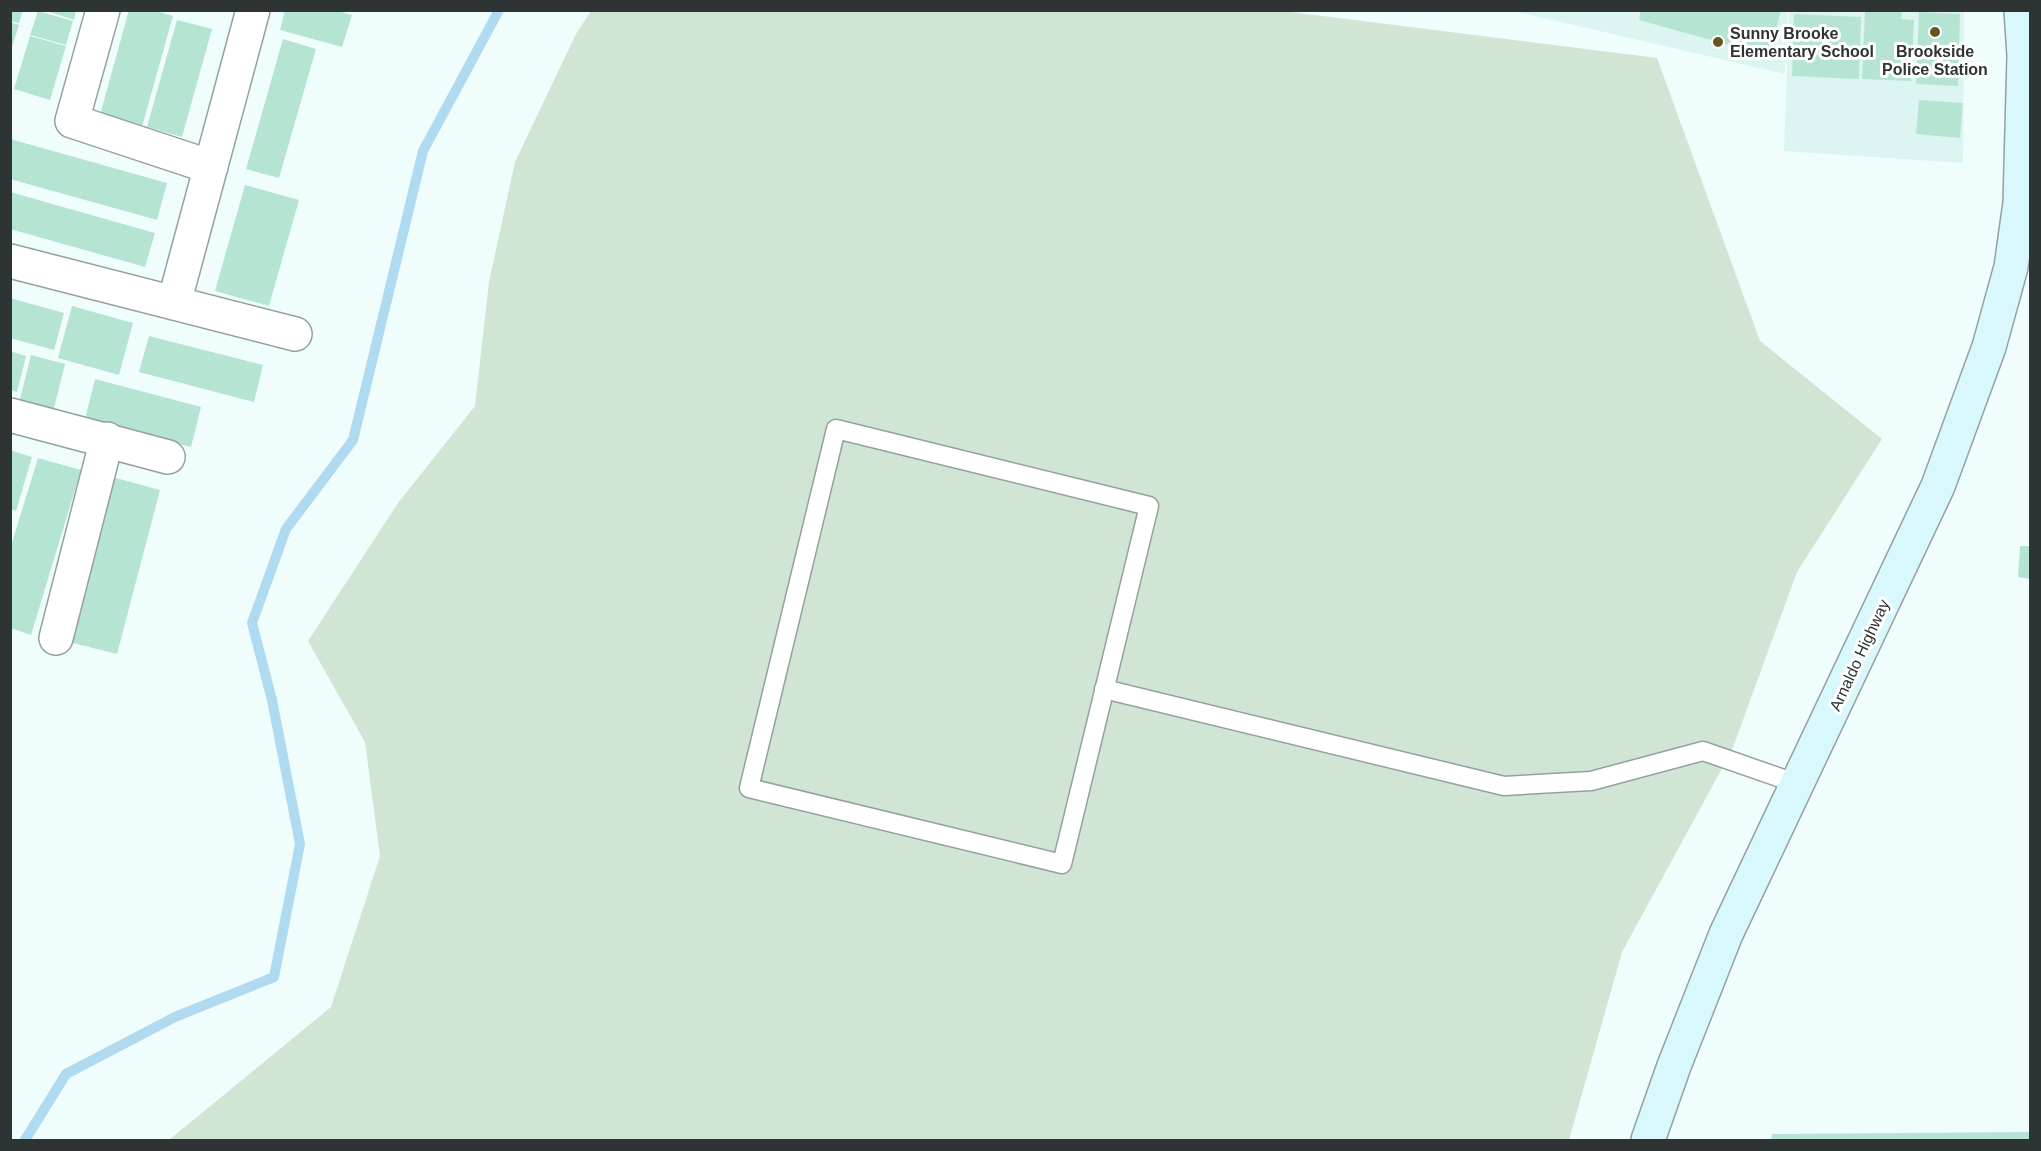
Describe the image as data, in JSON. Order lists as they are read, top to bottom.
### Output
{
  "streets": {
    "main road": ["Arnaldo Highway"]
  },
  "places": ["Brookside Police Station", "Sunny Brooke Elementary School"]
}
